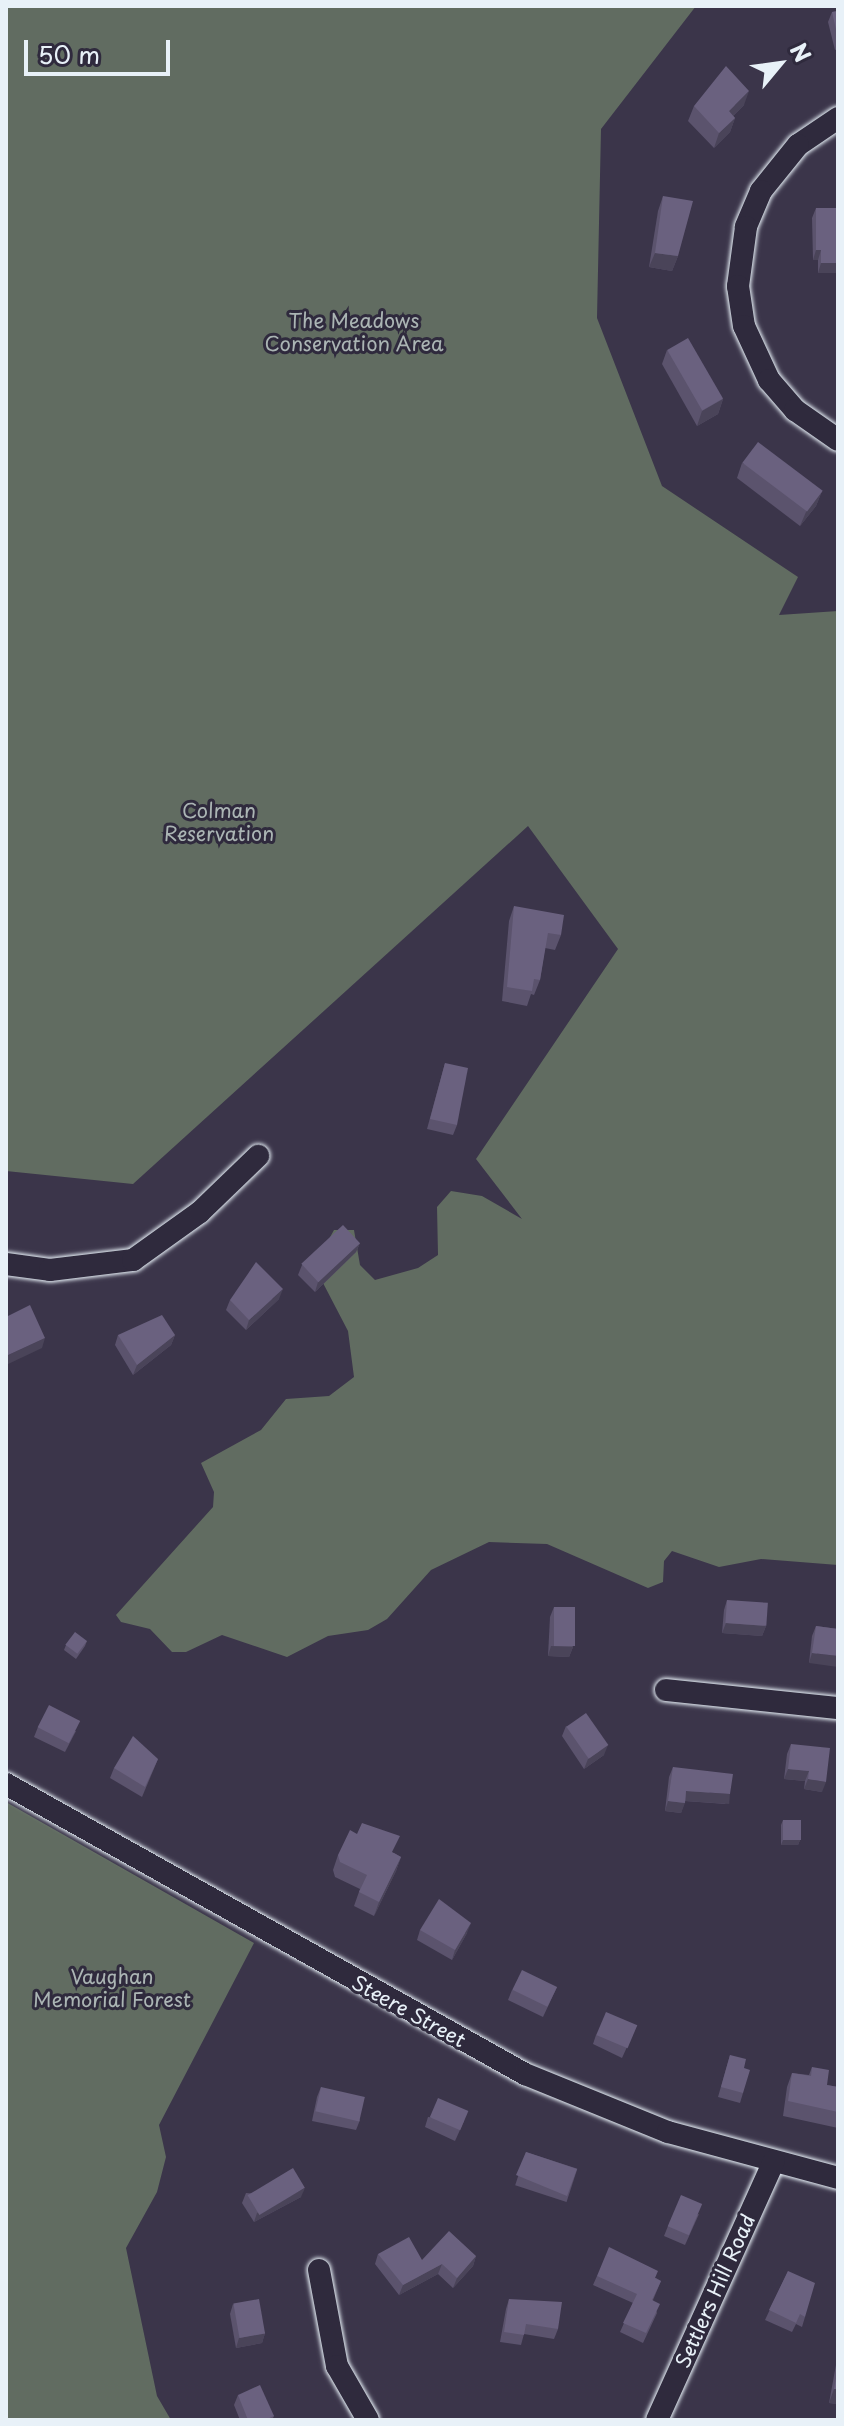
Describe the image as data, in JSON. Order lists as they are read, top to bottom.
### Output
{
  "streets": {
    "street": ["Steere Street", "Settlers Hill Road"]
  },
  "crossings": [
    ["Steere Street", "Settlers Hill Road"]
  ],
  "parks": ["The Meadows Conservation Area", "Colman Reservation", "Vaughan Memorial Forest"],
  "scale_bar": "50 m",
  "north": "top right"
}
